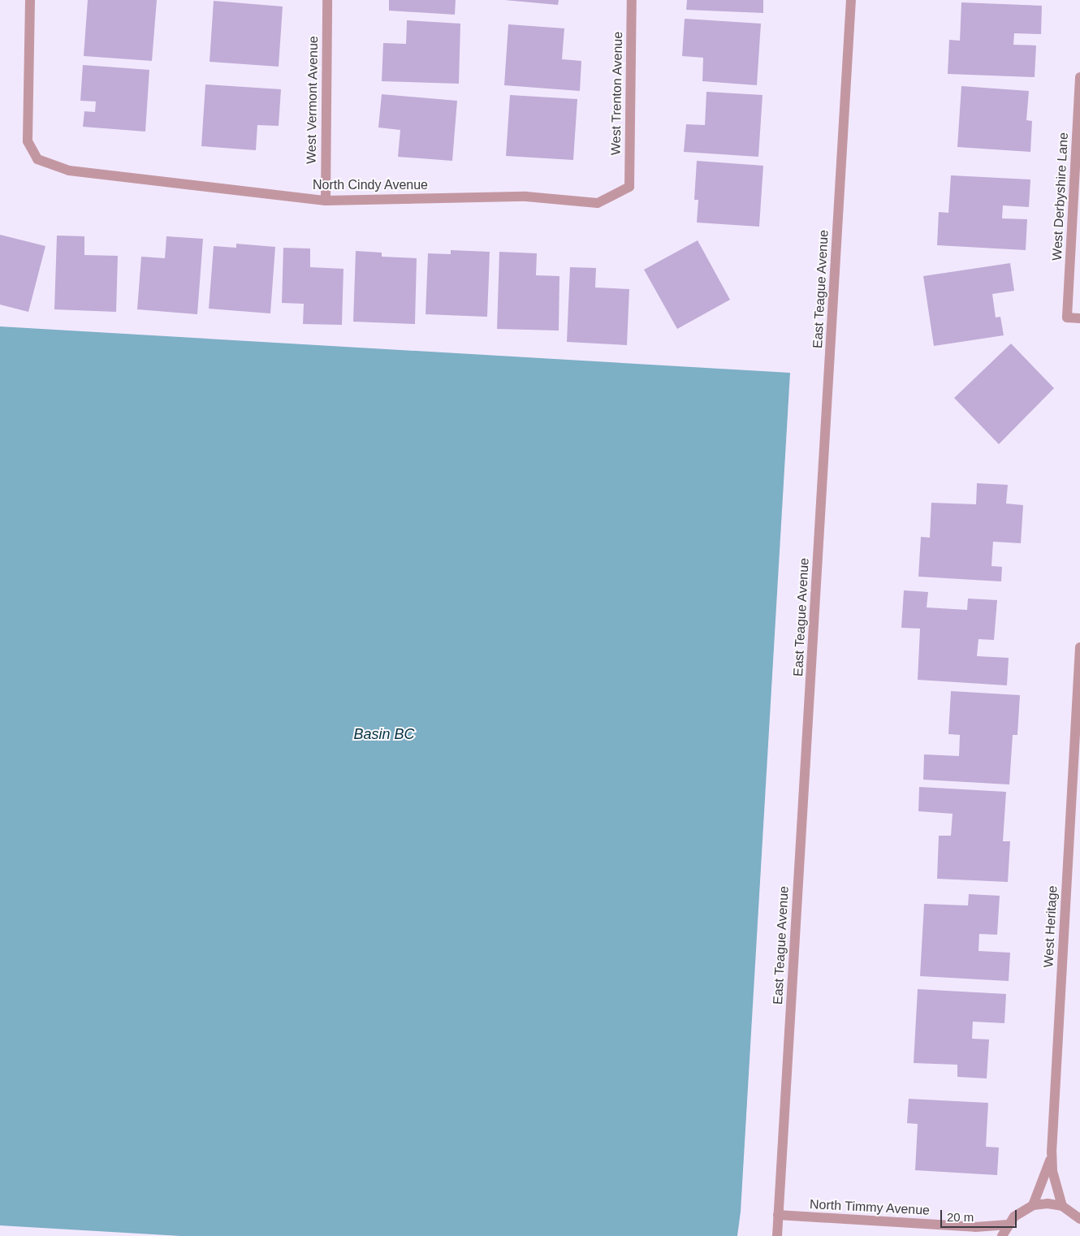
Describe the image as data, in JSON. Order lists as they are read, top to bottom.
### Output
{
  "streets": {
    "street": [
      "West Trenton Avenue",
      "West Vermont Avenue",
      "North Cindy Avenue",
      "West Derbyshire Lane",
      "East Teague Avenue",
      "West Heritage",
      "North Timmy Avenue"
    ]
  },
  "crossings": [
    ["West Trenton Avenue", "North Cindy Avenue"],
    ["West Vermont Avenue", "North Cindy Avenue"],
    ["East Teague Avenue", "North Timmy Avenue"]
  ],
  "water": ["Basin BC"],
  "scale_bar": "20 m"
}
